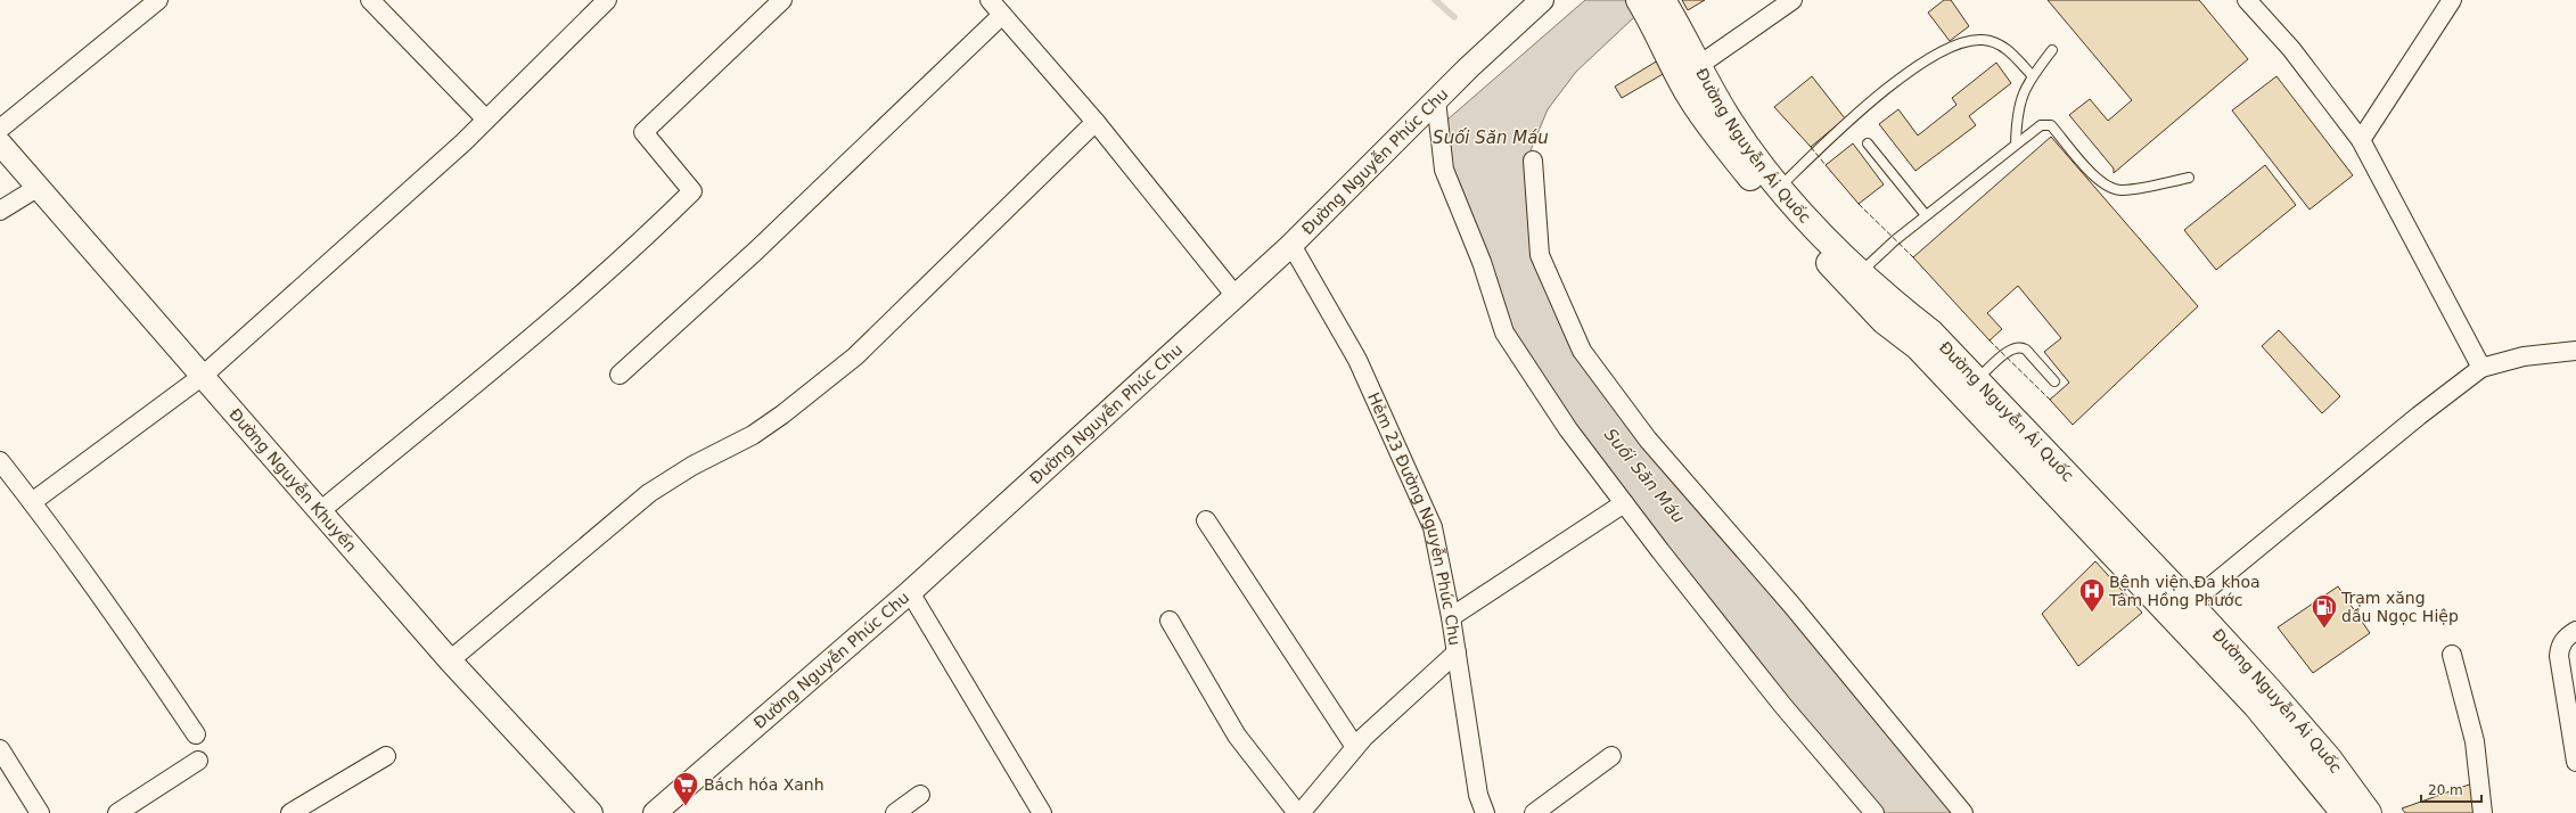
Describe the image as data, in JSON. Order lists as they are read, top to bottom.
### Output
{
  "streets": {
    "main road": ["Đường Nguyễn Ái Quốc"],
    "street": ["Đường Nguyễn Phúc Chu", "Đường Nguyễn Khuyến", "Hẻm 23 Đường Nguyễn Phúc Chu"]
  },
  "crossings": [
    ["Đường Nguyễn Phúc Chu", "Hẻm 23 Đường Nguyễn Phúc Chu"]
  ],
  "water": ["Suối Săn Máu"],
  "places": {
    "hospital": ["Bệnh viện Đa khoa Tâm Hồng Phước"],
    "fuel station": ["Trạm xăng dầu Ngọc Hiệp"],
    "supermarket": ["Bách hóa Xanh"]
  },
  "scale_bar": "20 m"
}
